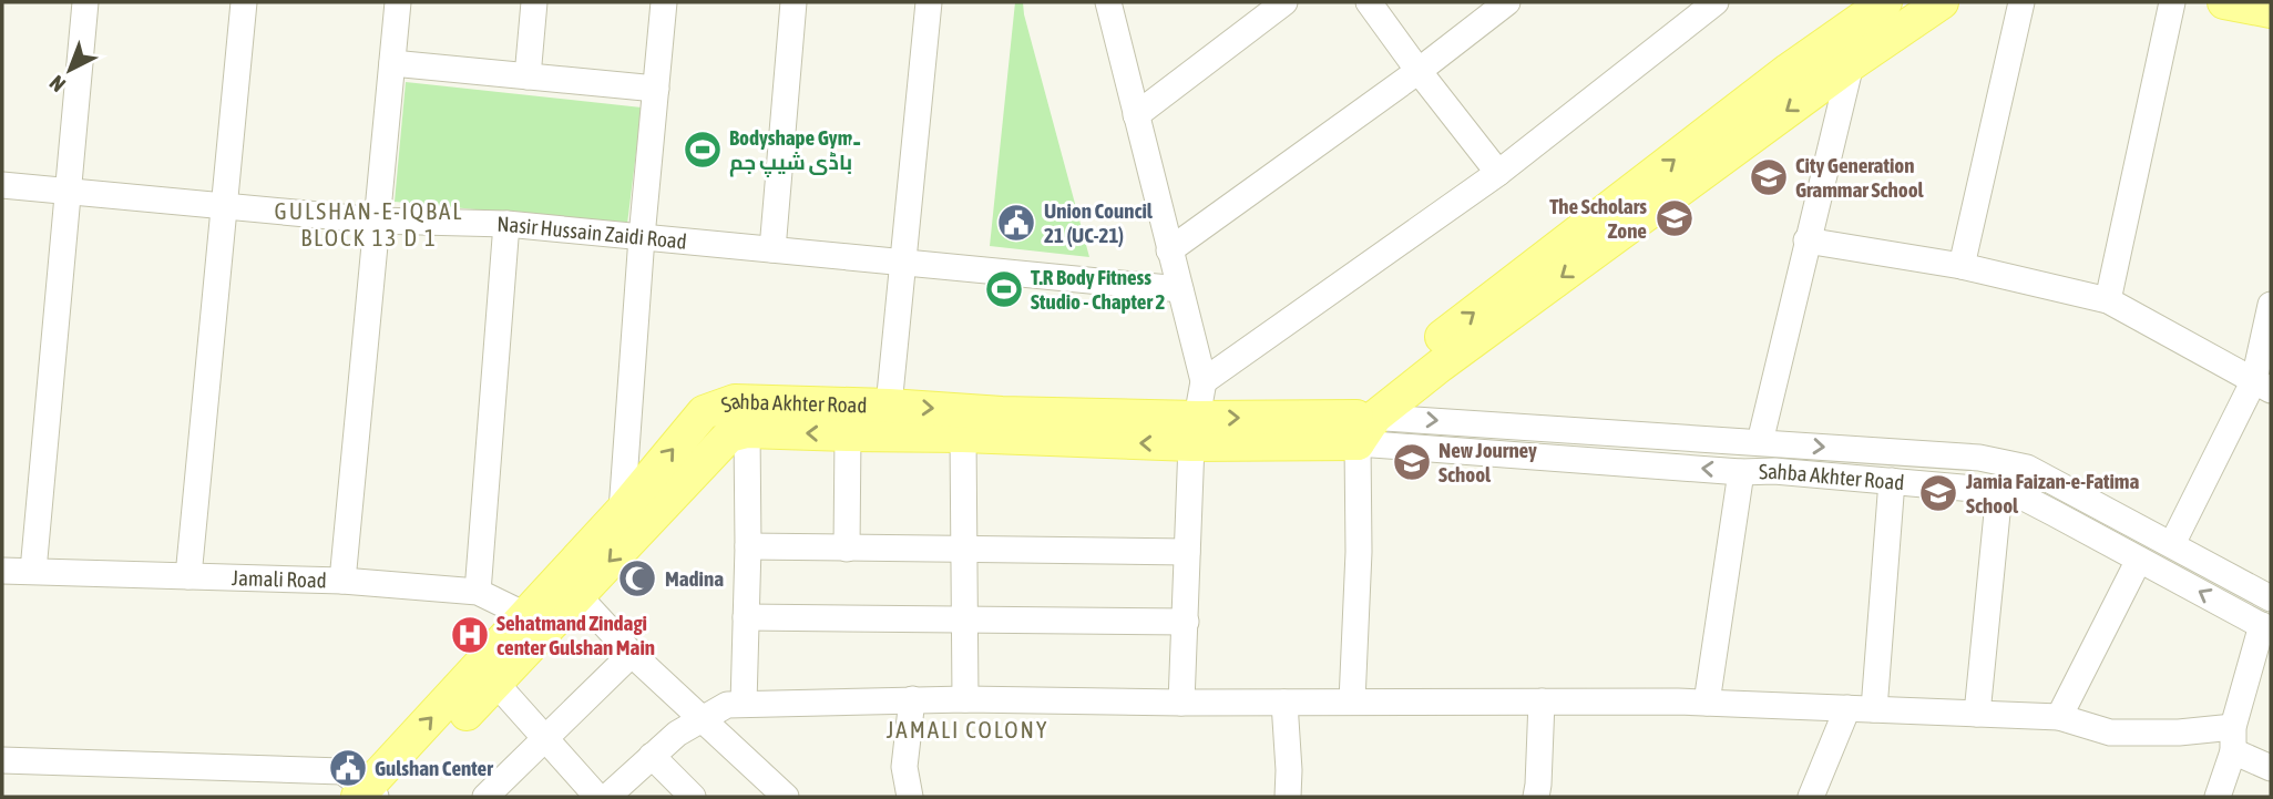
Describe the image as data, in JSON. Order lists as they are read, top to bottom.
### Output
{
  "streets": {
    "main road": ["Sahba Akhter Road"],
    "street": ["Nasir Hussain Zaidi Road", "Jamali Road"]
  },
  "crossings": [
    ["Sahba Akhter Road", "Jamali Road"]
  ],
  "districts": ["GULSHAN-E-IQBAL BLOCK 13 D 1", "JAMALI COLONY"],
  "places": {
    "sports": ["Bodyshape Gym۔ باڈی شیپ جم", "T.R Body Fitness Studio - Chapter 2"],
    "school or university": [
      "City Generation Grammar School",
      "The Scholars Zone",
      "New Journey School",
      "Jamia Faizan-e-Fatima School"
    ],
    "public building": ["Union Council 21 (UC-21)", "Gulshan Center"],
    "mosque": ["Madina"],
    "hospital": ["Sehatmand Zindagi center Gulshan Main"]
  },
  "north": "bottom left"
}
